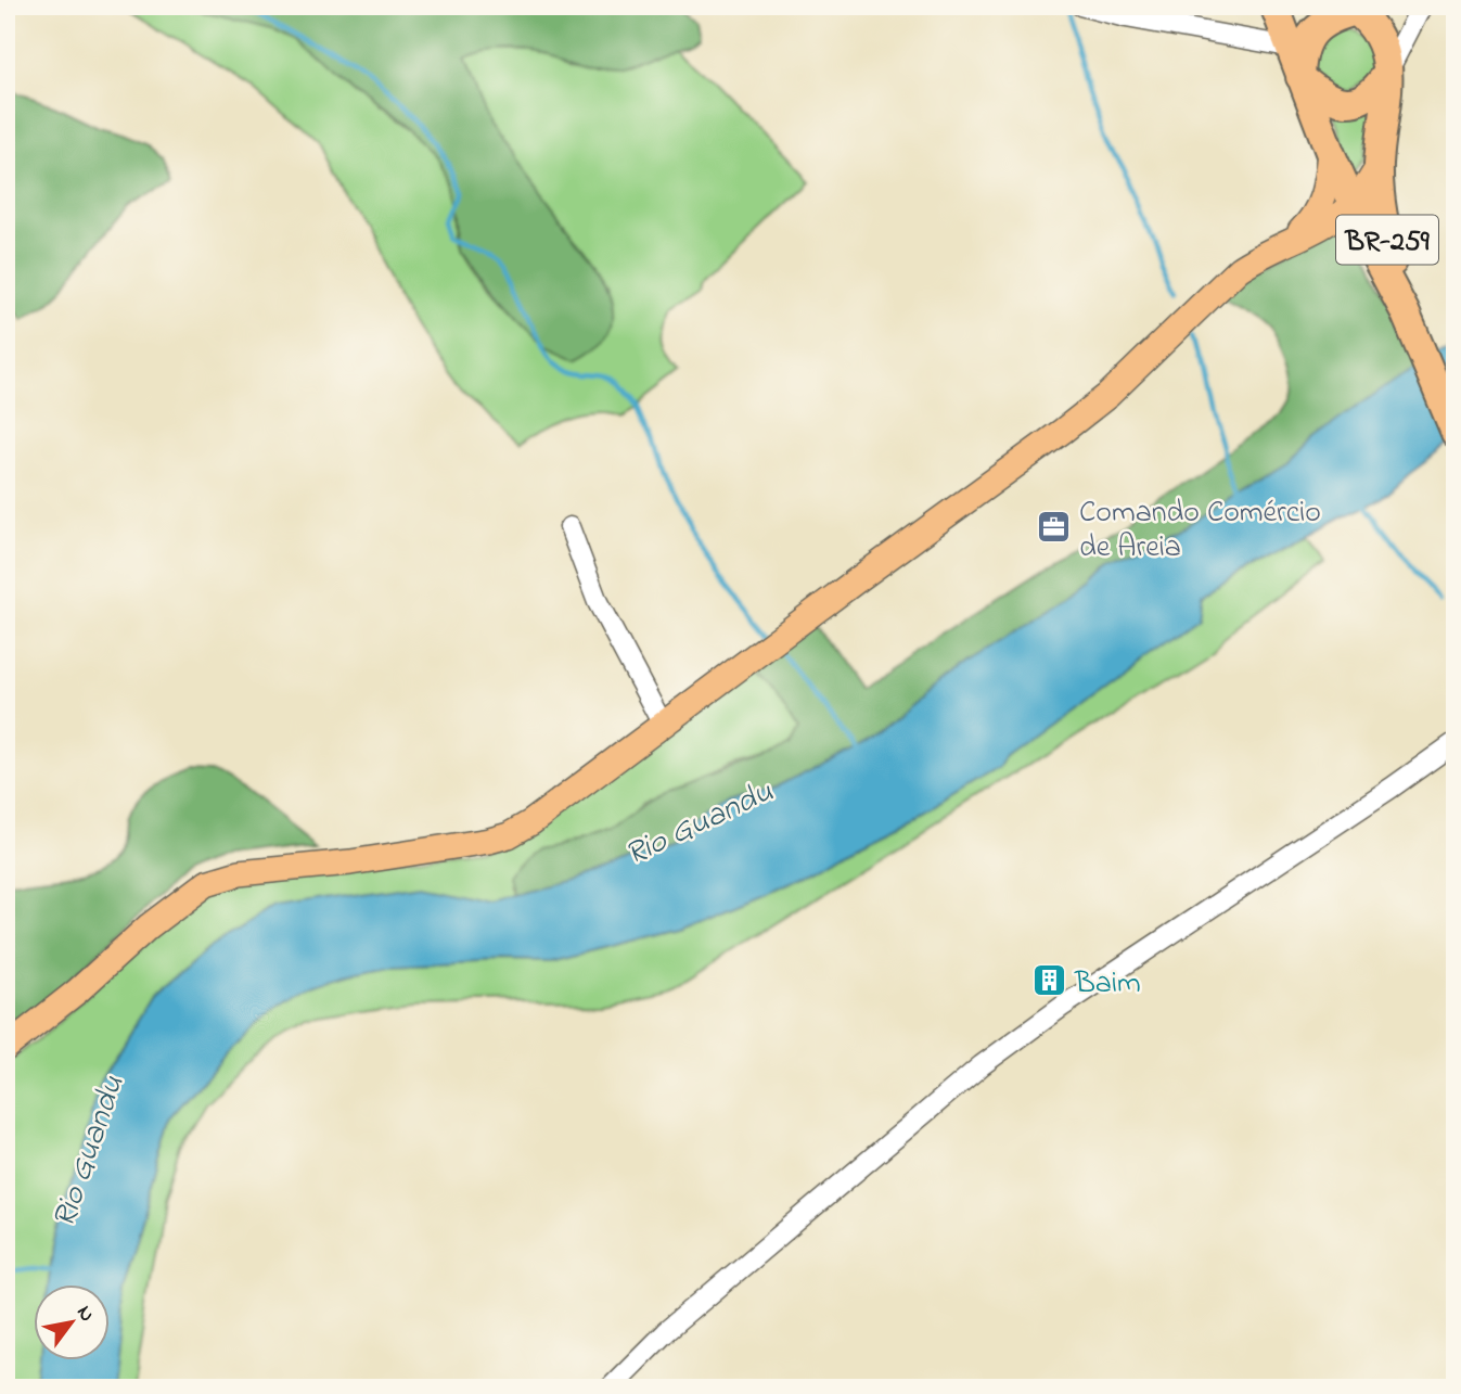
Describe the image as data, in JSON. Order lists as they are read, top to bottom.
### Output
{
  "streets": {
    "highway": ["BR-259"]
  },
  "water": ["Rio Guandu"],
  "places": {
    "office": ["Comando Comércio de Areia"],
    "building": ["Baim"]
  },
  "north": "top right"
}
